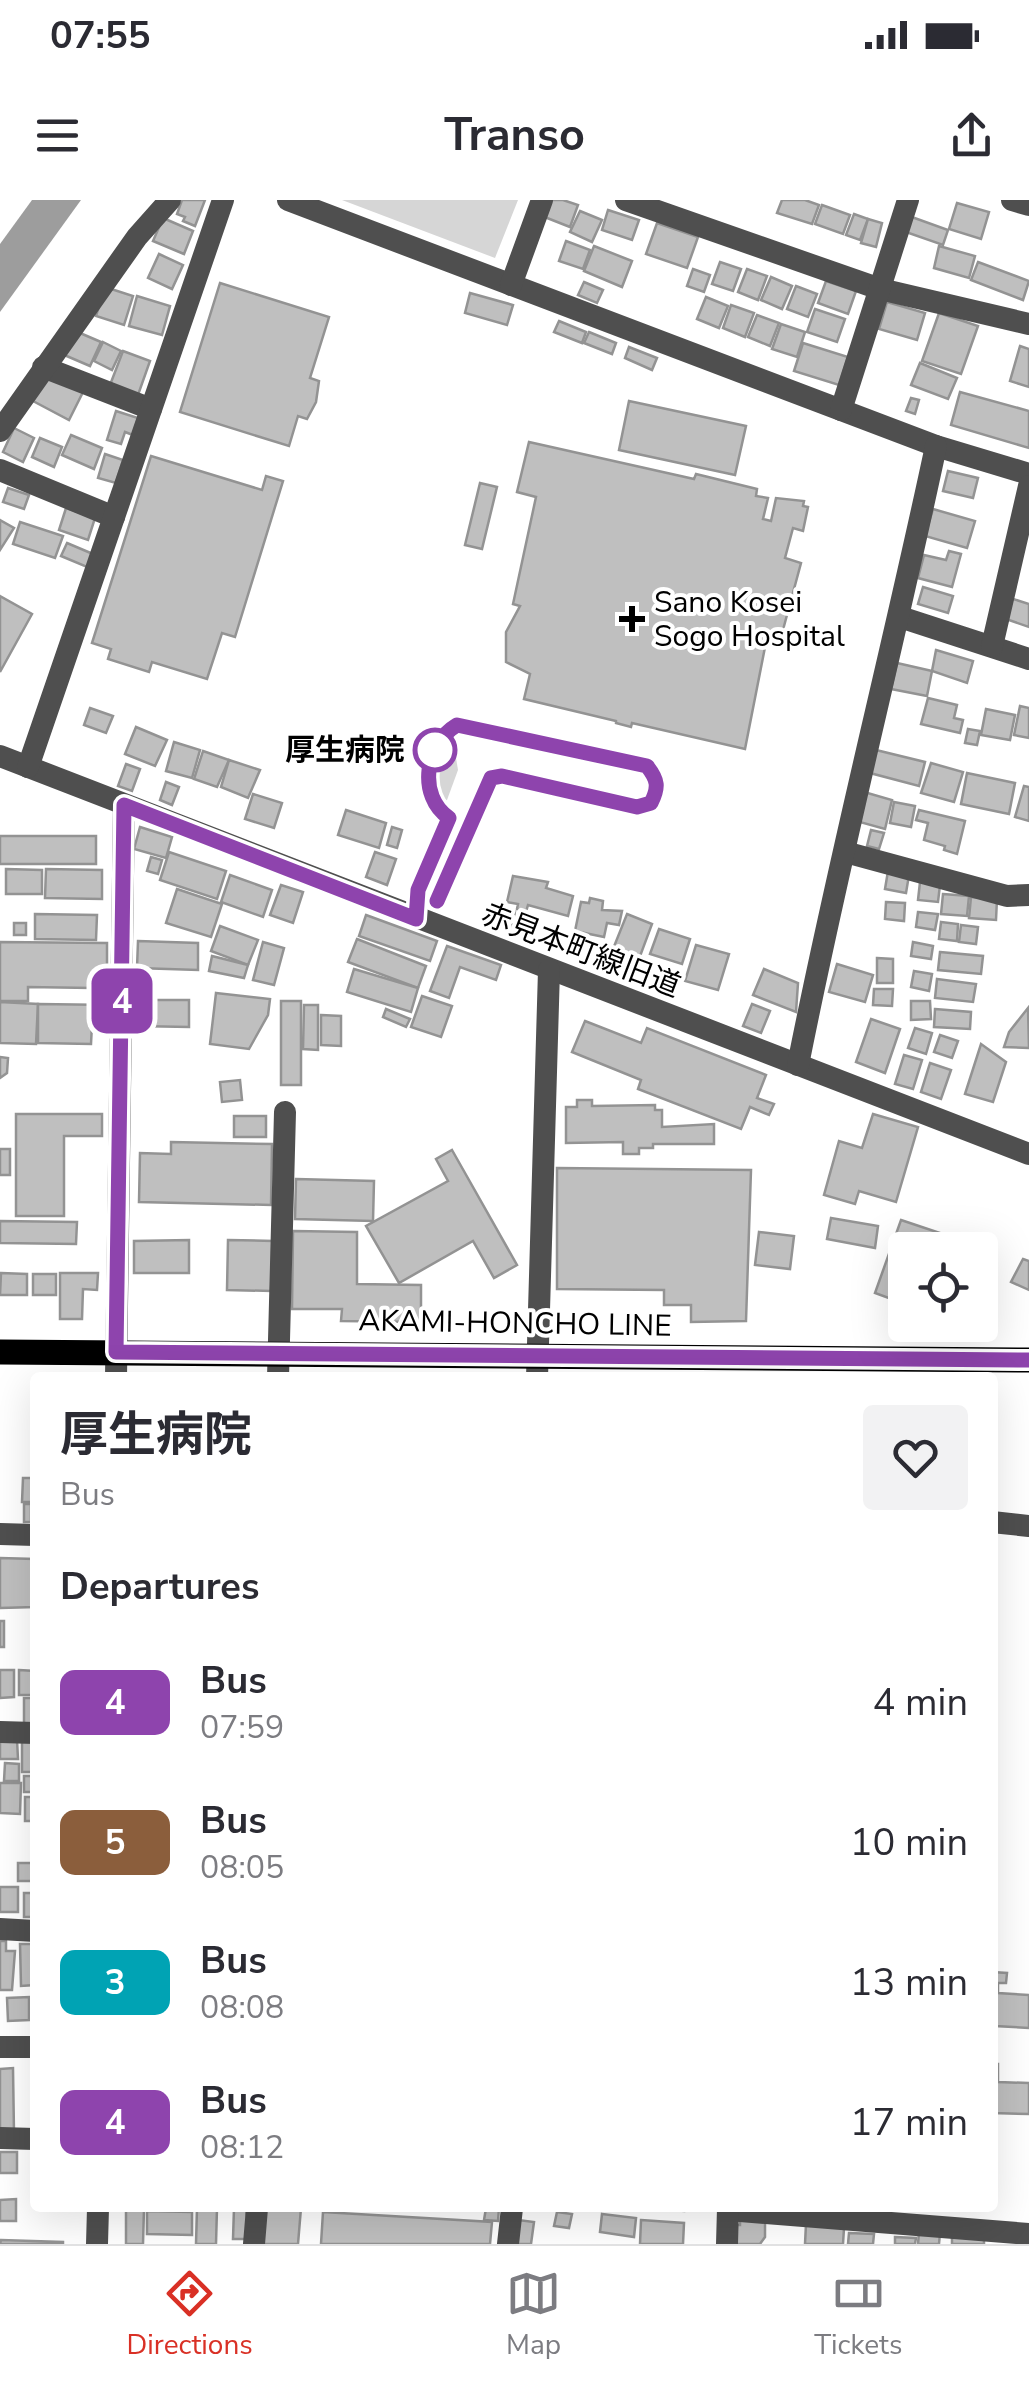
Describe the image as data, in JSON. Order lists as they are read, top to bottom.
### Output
{
  "streets": {
    "main road": ["AKAMI-HONCHO LINE"],
    "street": ["赤見本町線旧道"]
  },
  "places": {
    "health": ["Sano Kosei Sogo Hospital"],
    "other": ["厚生病院"]
  },
  "lines": ["bus line 4"],
  "page": {
    "status": "07:55",
    "header": "Transo",
    "on_map": "4",
    "heading": [
      ["厚生病院", "Bus"],
      "Departures"
    ],
    "list": [
      {
        "mark": "4",
        "name": "Bus",
        "note": "07:59",
        "value": "4 min"
      },
      {
        "mark": "5",
        "name": "Bus",
        "note": "08:05",
        "value": "10 min"
      },
      {
        "mark": "3",
        "name": "Bus",
        "note": "08:08",
        "value": "13 min"
      },
      {
        "mark": "4",
        "name": "Bus",
        "note": "08:12",
        "value": "17 min"
      }
    ],
    "tabs": ["Directions", "Map", "Tickets"]
  }
}
